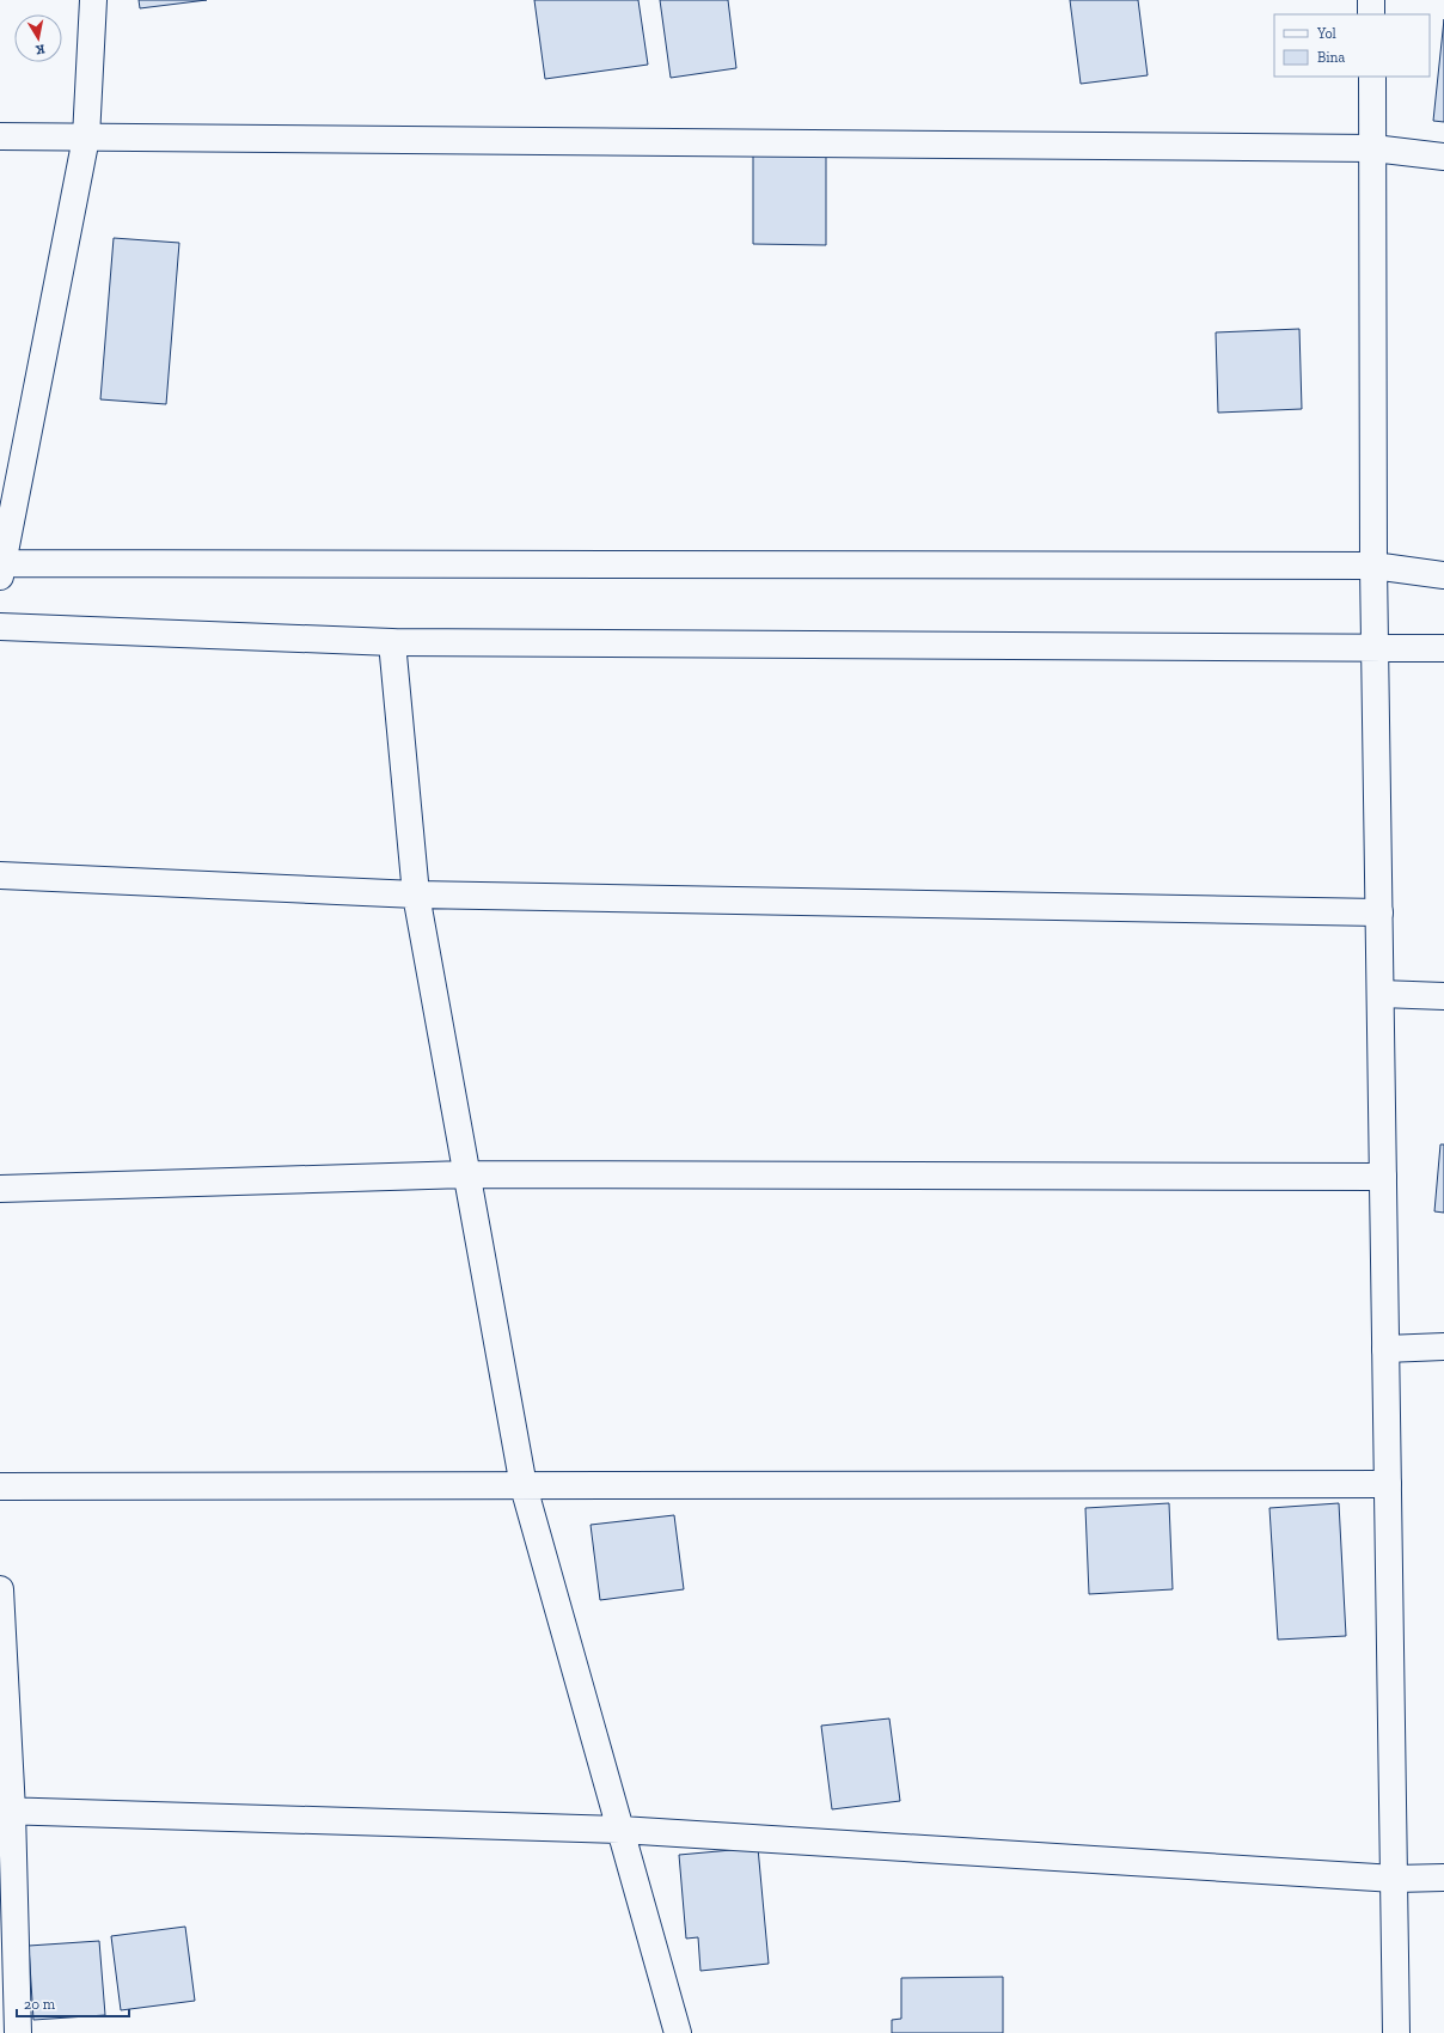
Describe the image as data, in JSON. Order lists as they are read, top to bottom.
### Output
{
  "legend": ["Yol", "Bina"],
  "scale_bar": "20 m",
  "north": "bottom"
}
